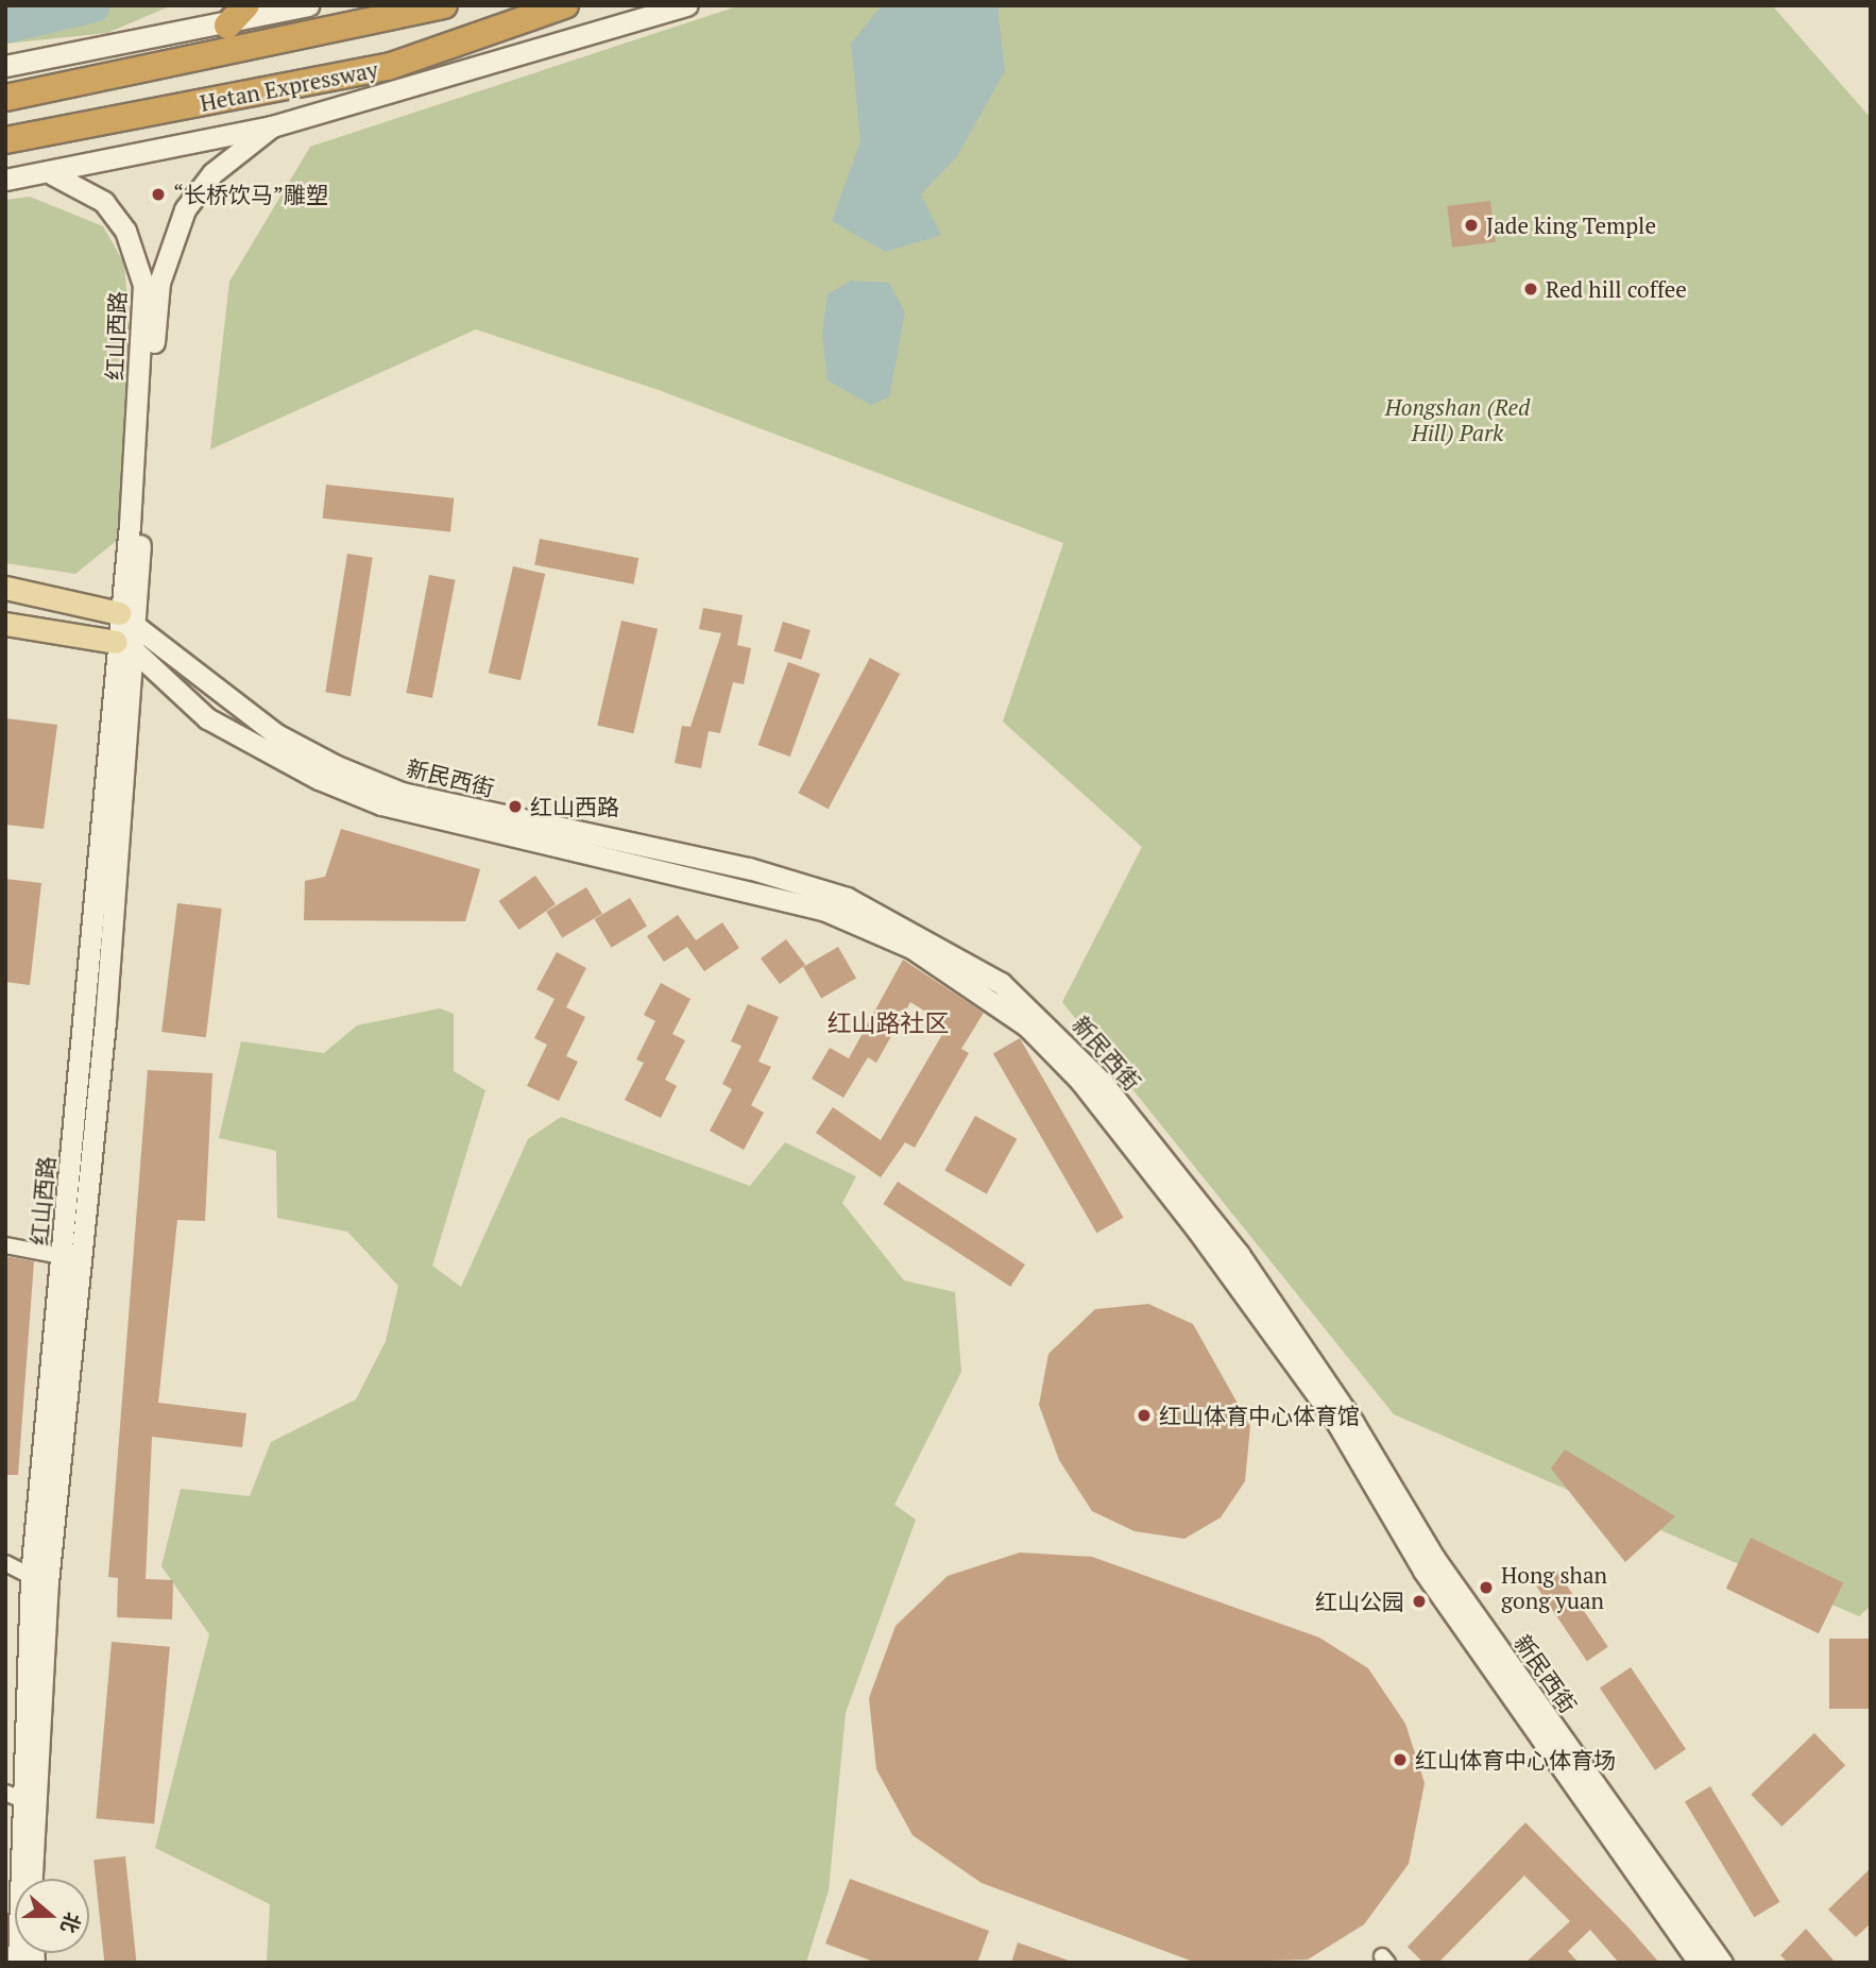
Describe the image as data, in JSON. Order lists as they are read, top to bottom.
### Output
{
  "streets": {
    "highway": ["Hetan Expressway"],
    "main road": ["红山西路", "新民西街"]
  },
  "crossings": [
    ["红山西路", "新民西街"]
  ],
  "districts": ["红山路社区"],
  "parks": ["Hongshan (Red Hill) Park"],
  "places": [
    "“长桥饮马”雕塑",
    "Jade king Temple",
    "Red hill coffee",
    "红山西路",
    "红山体育中心体育馆",
    "Hong shan gong yuan",
    "红山公园",
    "红山体育中心体育场"
  ],
  "north": "right"
}
